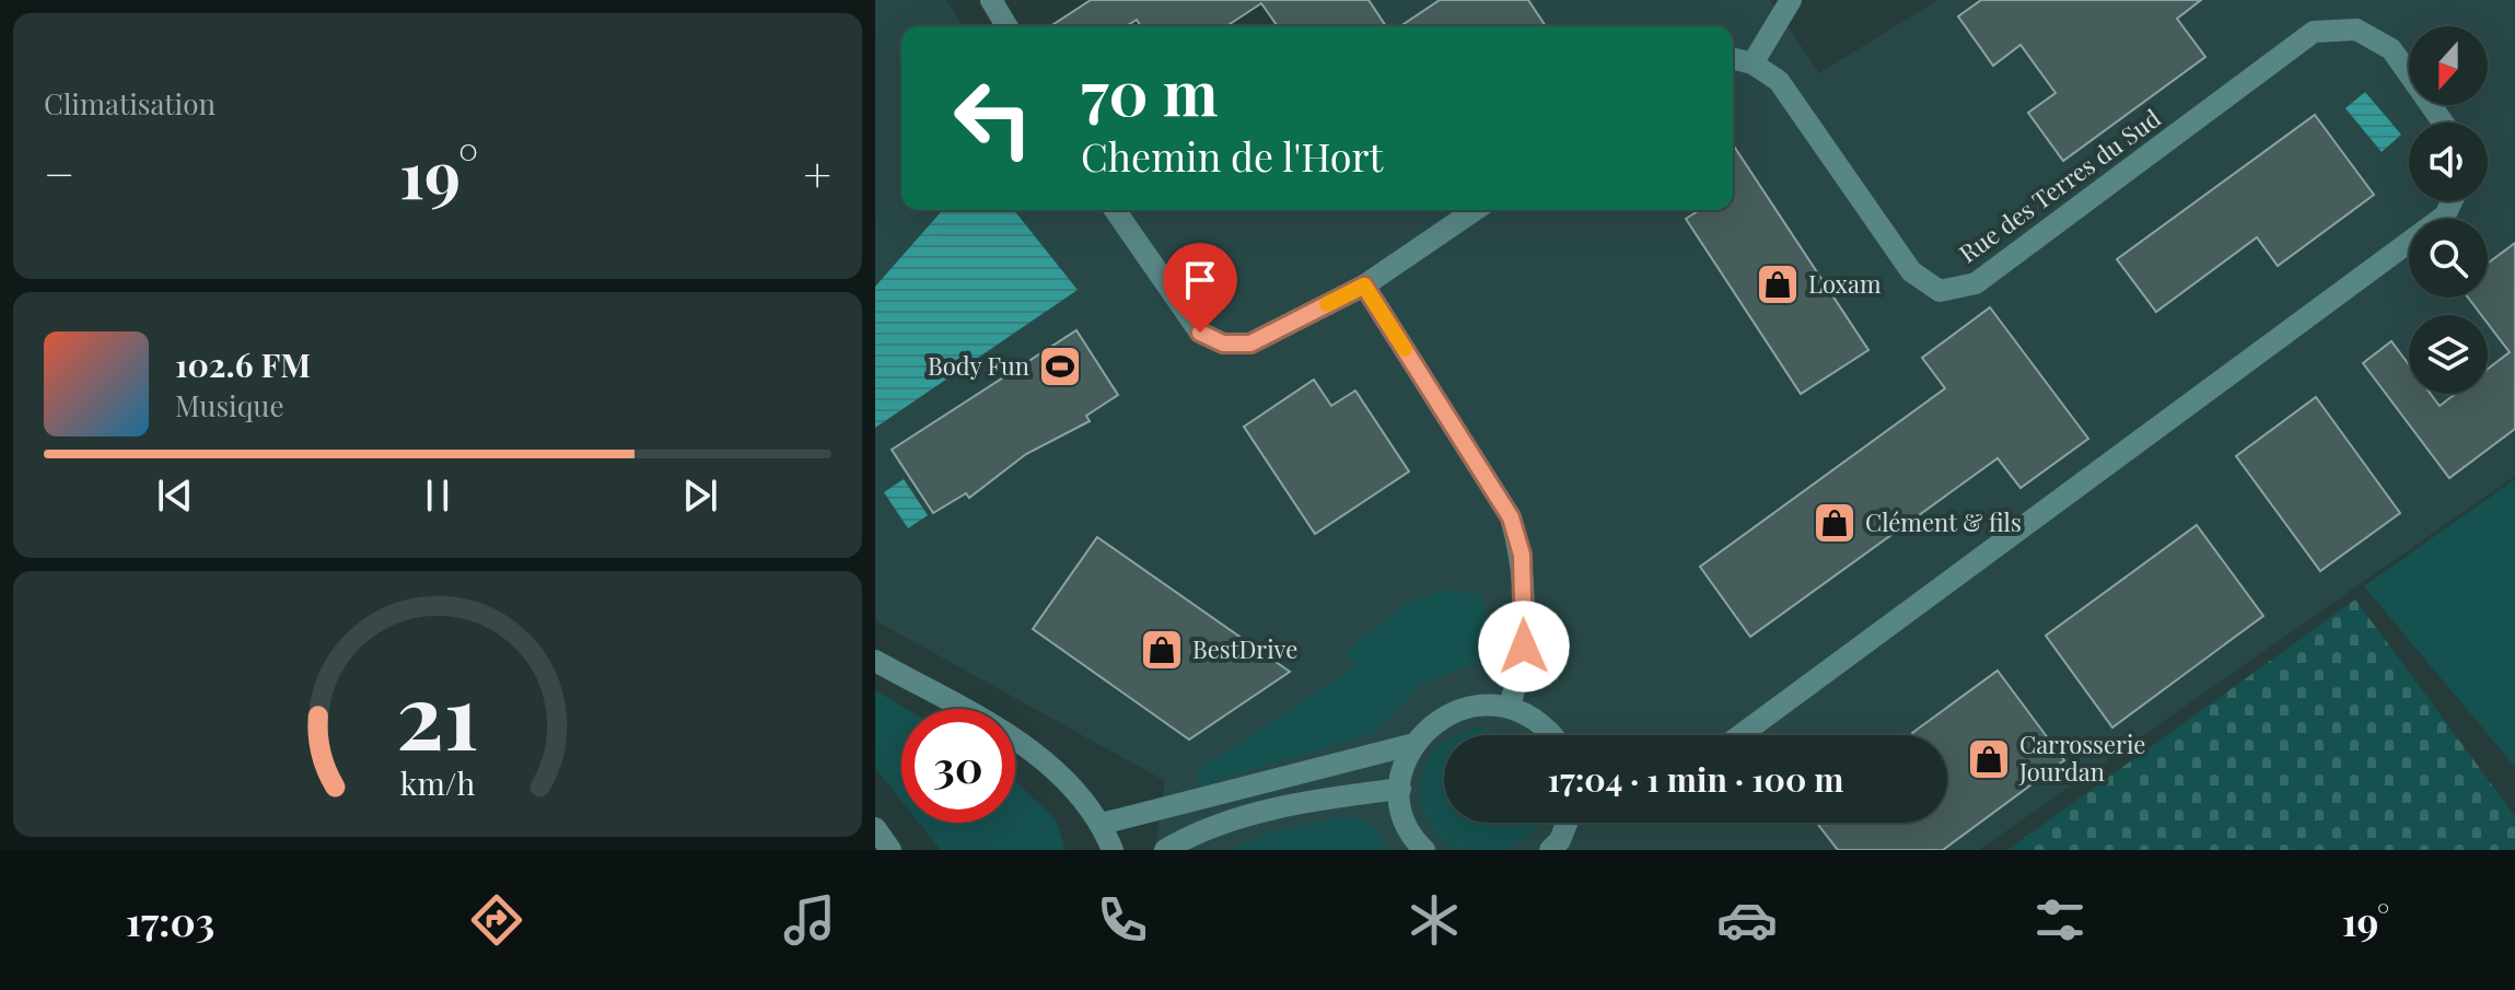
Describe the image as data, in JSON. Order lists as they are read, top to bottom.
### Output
{
  "streets": {
    "street": ["Rue des Terres du Sud"]
  },
  "places": {
    "shop": [
      "Loxam",
      "Clément & fils",
      "BestDrive",
      "Carrosserie Jourdan"
    ],
    "sports": ["Body Fun"]
  },
  "north": "bottom",
  "page": {
    "tile": "Climatisation",
    "turn": ["70 m", "Chemin de l'Hort"],
    "heat": ["−", "19°", "+"],
    "song": ["102.6 FM", "Musique"],
    "limit": "30",
    "trip": "17:04 · 1 min · 100 m",
    "tabs": ["17:03", "19°"],
    "gauge": ["21", "km/h"]
  }
}
